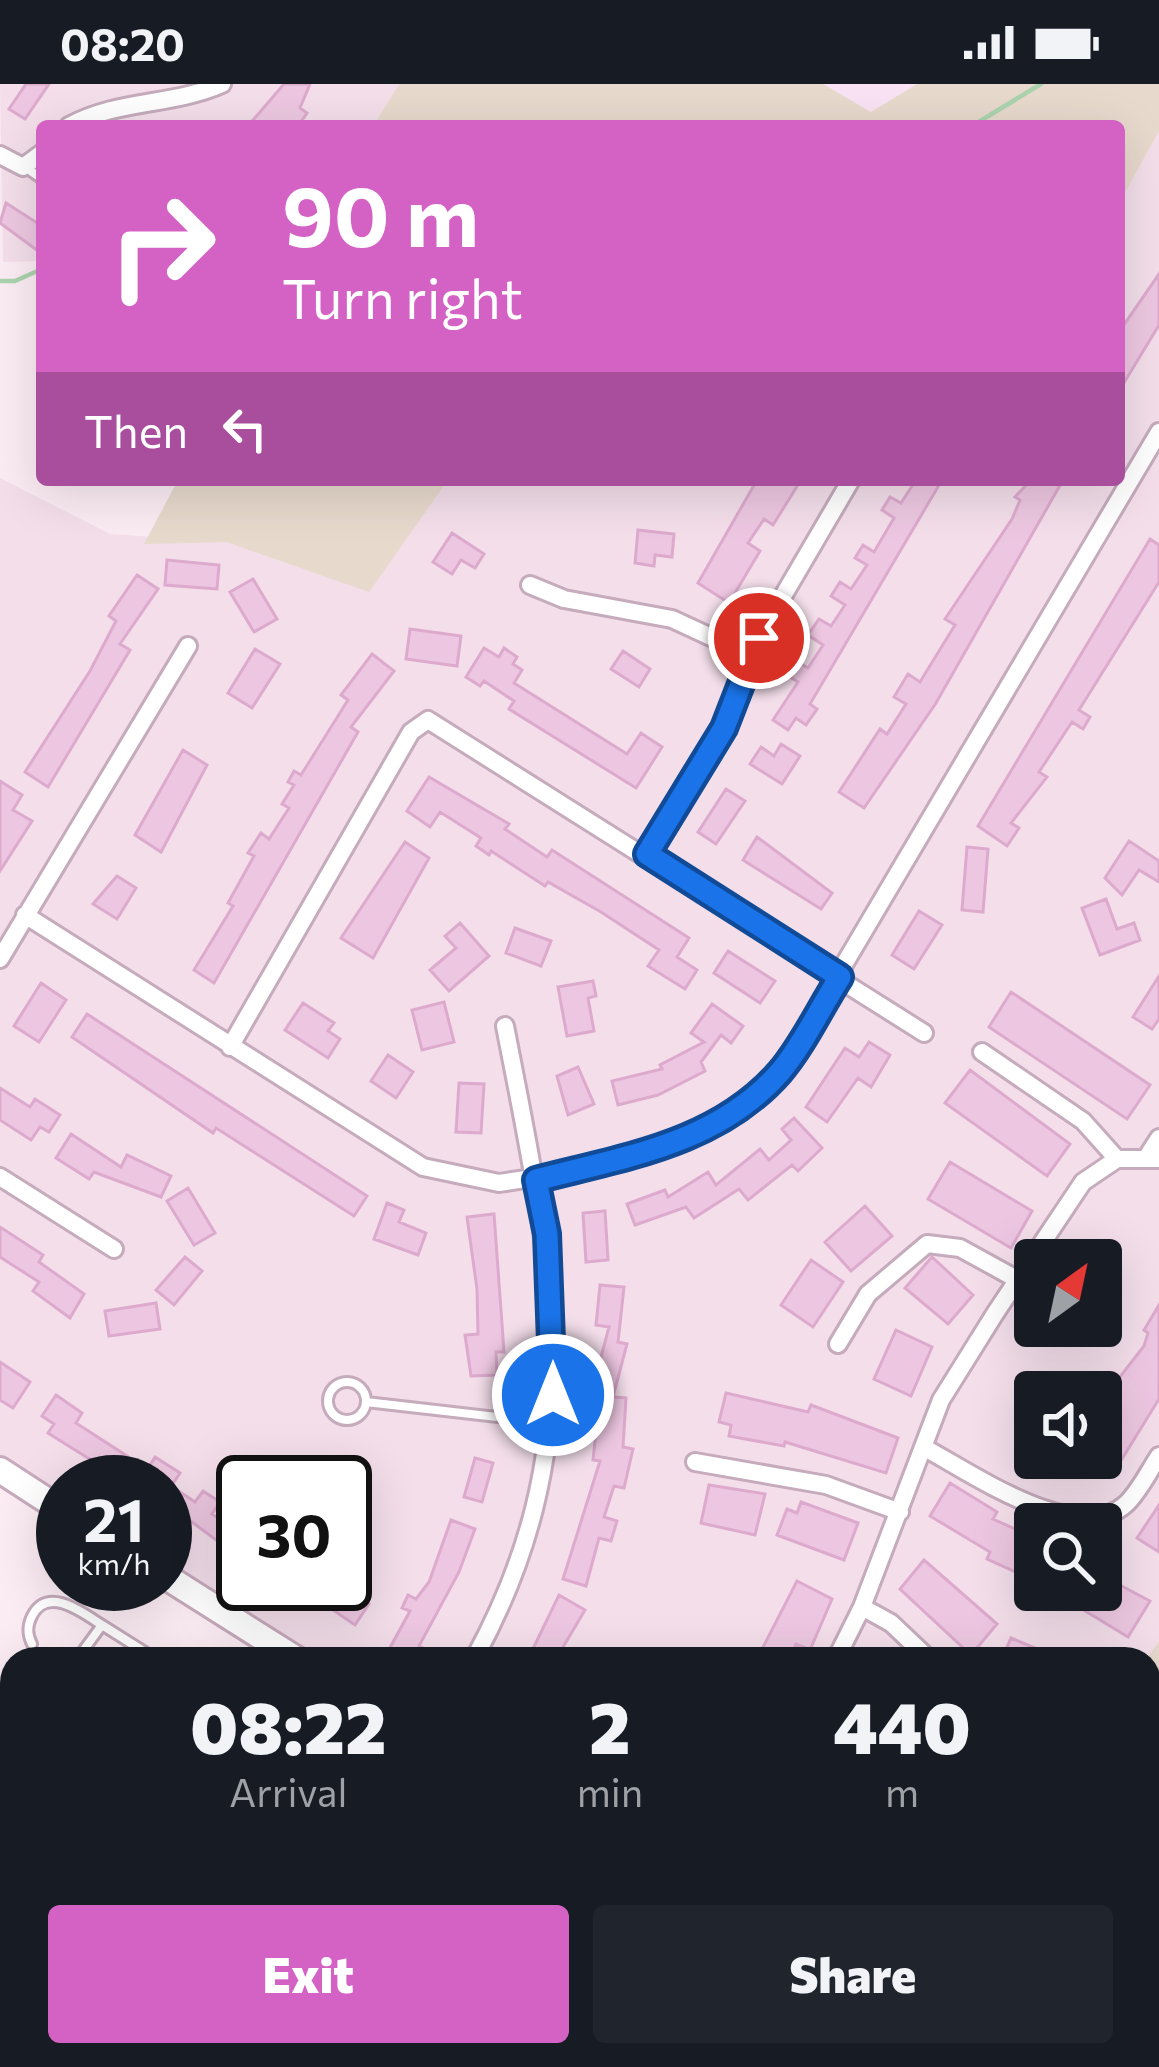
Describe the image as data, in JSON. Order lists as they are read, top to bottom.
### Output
{
  "north": "top right",
  "page": {
    "status": "08:20",
    "turn": ["90 m", "Turn right"],
    "then": "Then",
    "speed": "21 km/h",
    "limit": "30",
    "eta": [
      "08:22",
      "Arrival",
      "2",
      "min",
      "440",
      "m"
    ],
    "buttons": ["Exit", "Share"]
  }
}
